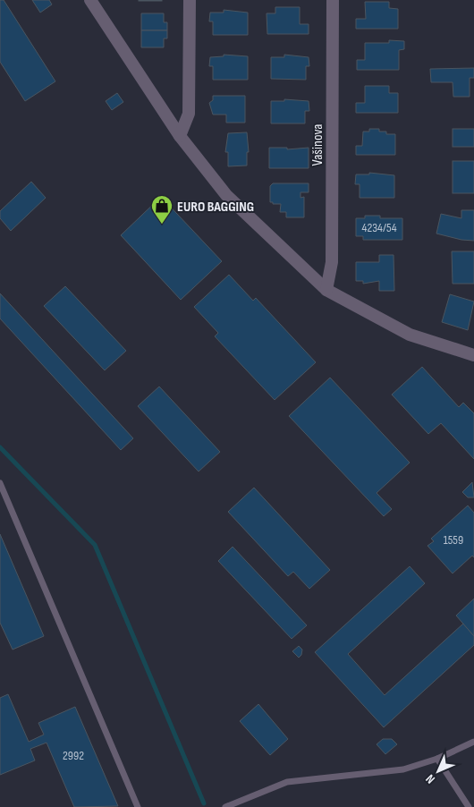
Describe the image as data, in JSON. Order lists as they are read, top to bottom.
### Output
{
  "streets": {
    "street": ["Vašinova"]
  },
  "places": {
    "shop": ["EURO BAGGING"]
  },
  "house_numbers": ["4234/54", "1559", "2992"],
  "north": "bottom left"
}
